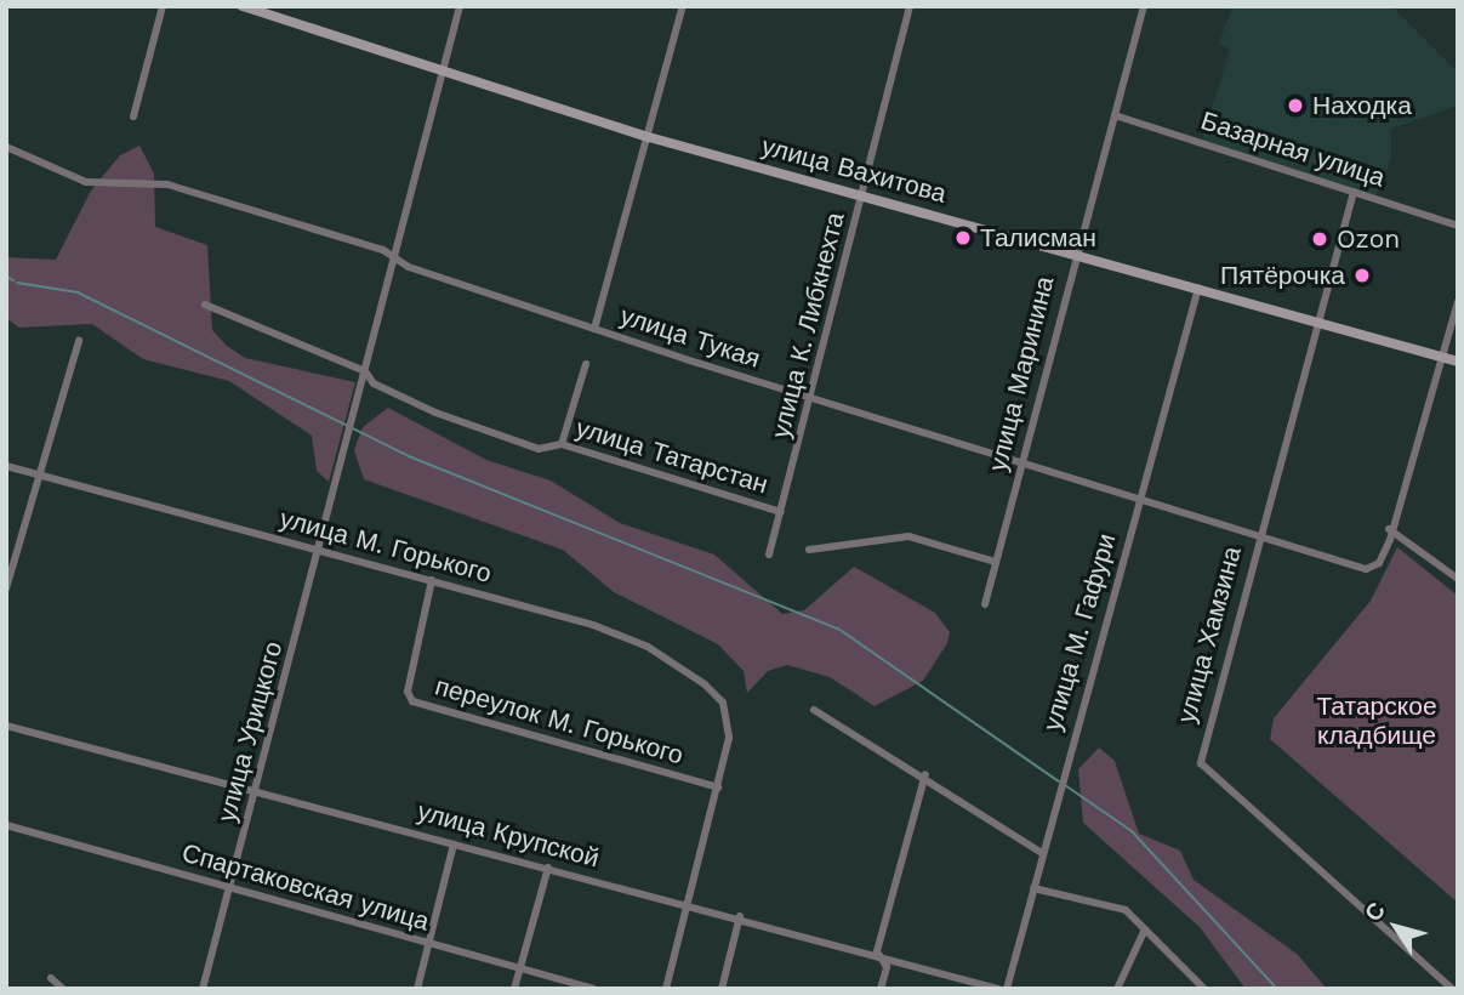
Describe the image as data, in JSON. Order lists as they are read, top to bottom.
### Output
{
  "streets": {
    "street": [
      "Базарная улица",
      "улица Вахитова",
      "улица К. Либкнехта",
      "улица Тукая",
      "улица Маринина",
      "улица Татарстан",
      "улица М. Горького",
      "улица М. Гафури",
      "улица Хамзина",
      "переулок М. Горького",
      "улица Урицкого",
      "улица Крупской",
      "Спартаковская улица"
    ]
  },
  "crossings": [
    ["Базарная улица", "улица Маринина"],
    ["Базарная улица", "улица Хамзина"],
    ["улица Вахитова", "улица К. Либкнехта"],
    ["улица Вахитова", "улица Маринина"],
    ["улица Вахитова", "улица М. Гафури"],
    ["улица Вахитова", "улица Хамзина"],
    ["улица К. Либкнехта", "улица Тукая"],
    ["улица К. Либкнехта", "улица Татарстан"],
    ["улица Тукая", "улица Маринина"],
    ["улица Тукая", "улица М. Гафури"],
    ["улица Тукая", "улица Хамзина"],
    ["улица Татарстан", "улица Урицкого"],
    ["улица М. Горького", "переулок М. Горького"],
    ["улица М. Горького", "улица Урицкого"],
    ["улица Урицкого", "улица Крупской"],
    ["улица Урицкого", "Спартаковская улица"]
  ],
  "parks": ["Татарское кладбище"],
  "places": [
    "Находка",
    "Талисман",
    "Ozon",
    "Пятёрочка"
  ],
  "north": "top left"
}
